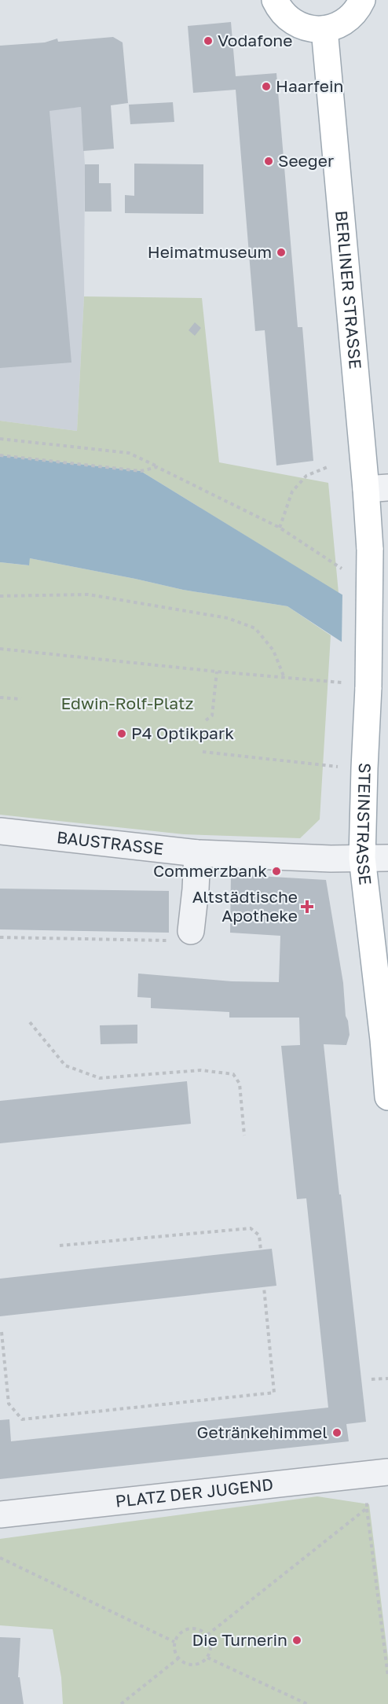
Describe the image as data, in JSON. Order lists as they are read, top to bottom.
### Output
{
  "streets": {
    "main road": ["BERLINER STRASSE", "STEINSTRASSE"],
    "street": ["BAUSTRASSE", "PLATZ DER JUGEND"]
  },
  "crossings": [
    ["BERLINER STRASSE", "STEINSTRASSE"],
    ["STEINSTRASSE", "BAUSTRASSE"]
  ],
  "parks": ["Edwin-Rolf-Platz"],
  "places": {
    "other": [
      "Vodafone",
      "Haarfein",
      "Seeger",
      "Heimatmuseum",
      "P4 Optikpark",
      "Commerzbank",
      "Getränkehimmel",
      "Die Turnerin"
    ],
    "health": ["Altstädtische Apotheke"]
  }
}
